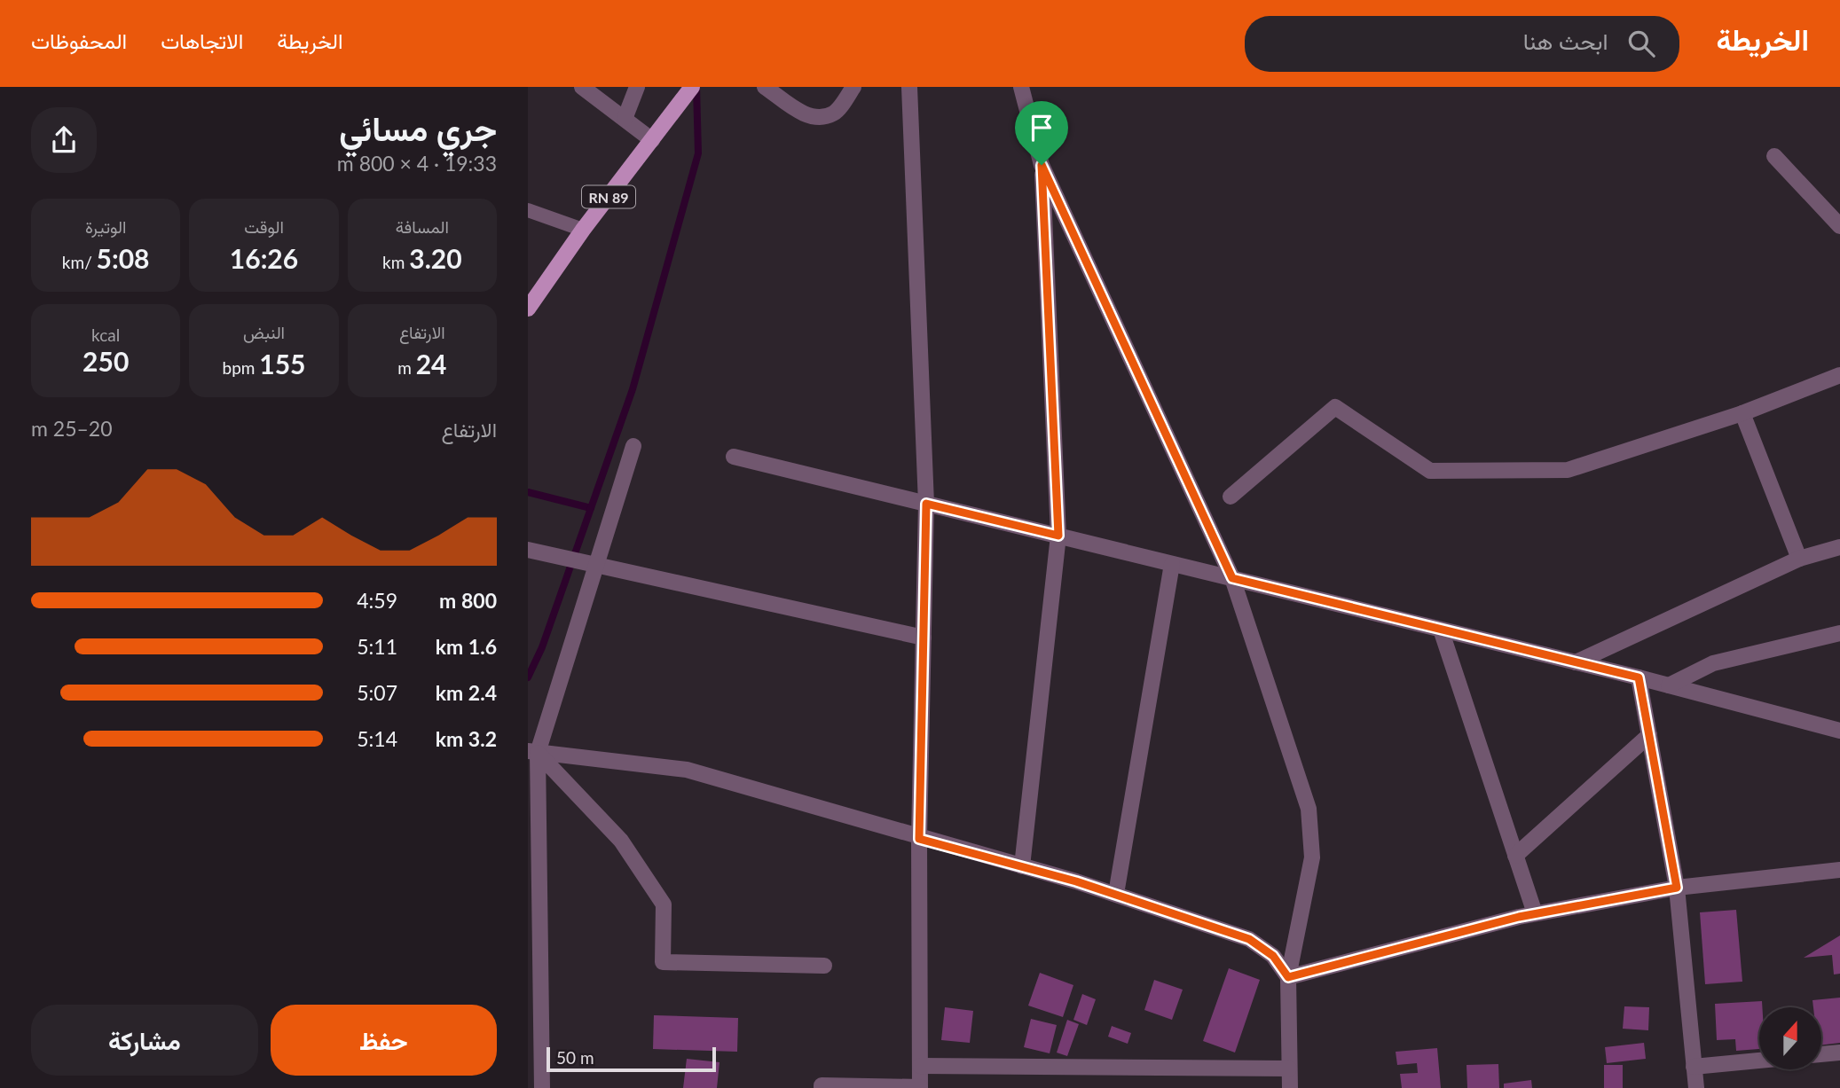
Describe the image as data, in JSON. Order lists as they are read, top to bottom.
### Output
{
  "streets": {
    "main road": ["RN 89"]
  },
  "scale_bar": "50 m",
  "north": "top",
  "page": {
    "header": "الخريطة",
    "search": "ابحث هنا",
    "nav": ["الخريطة", "الاتجاهات", "المحفوظات"],
    "heading": ["جري مسائي", "19:33 · 4 × 800 m"],
    "stats": [
      ["المسافة", "3.20 km"],
      ["الوقت", "16:26"],
      ["الوتيرة", "5:08 /km"],
      ["الارتفاع", "24 m"],
      ["النبض", "155 bpm"],
      ["kcal", "250"]
    ],
    "chart": ["الارتفاع", "20–25 m"],
    "list": [
      {
        "name": "800 m",
        "note": "4:59"
      },
      {
        "name": "1.6 km",
        "note": "5:11"
      },
      {
        "name": "2.4 km",
        "note": "5:07"
      },
      {
        "name": "3.2 km",
        "note": "5:14"
      }
    ],
    "buttons": ["حفظ", "مشاركة"],
    "scale": "50 m"
  }
}
